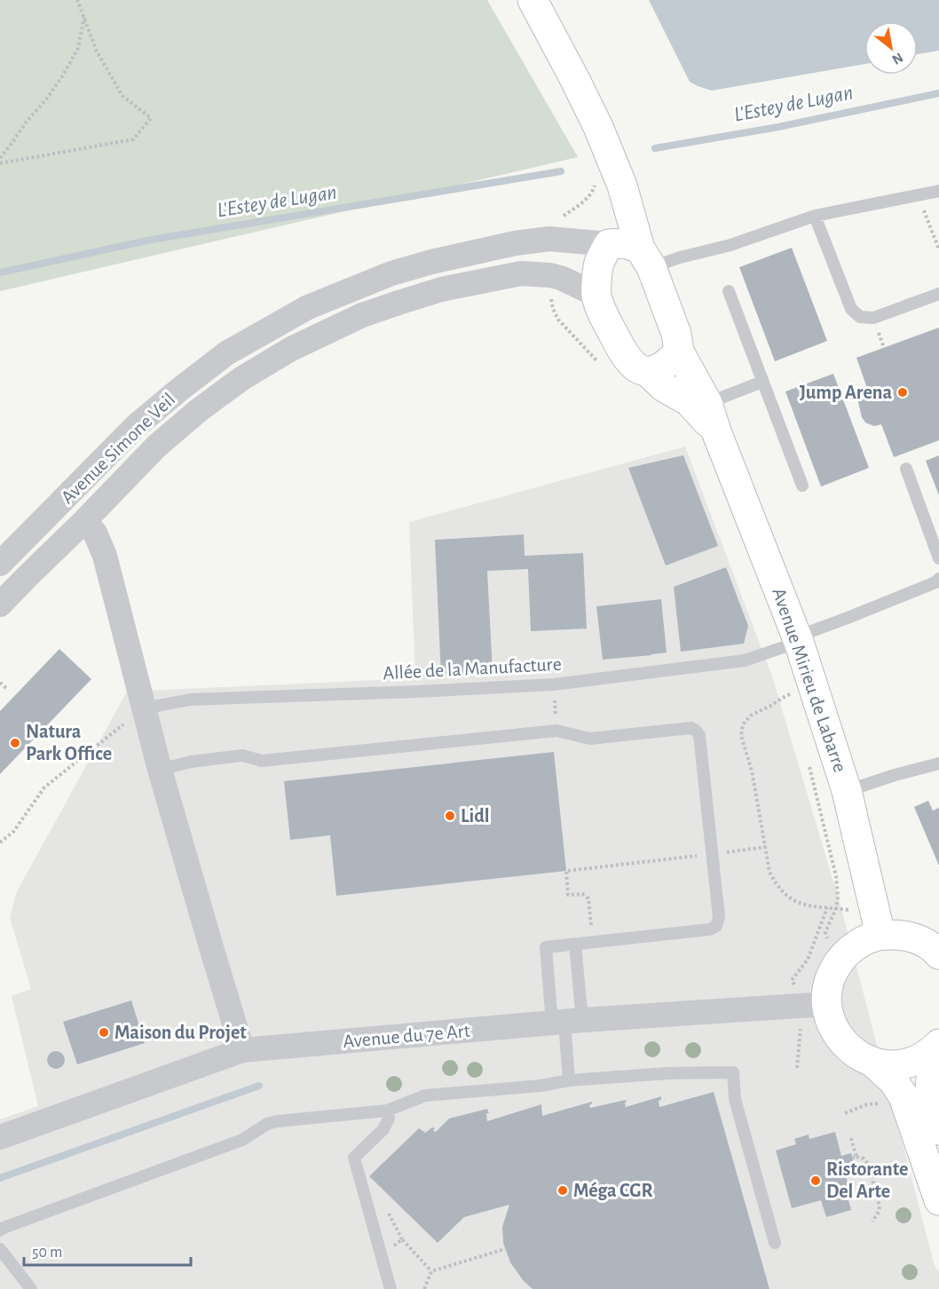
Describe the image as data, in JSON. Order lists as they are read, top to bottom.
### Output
{
  "streets": {
    "main road": ["Avenue Mirieu de Labarre"],
    "street": ["Avenue Simone Veil", "Avenue du 7e Art"],
    "lane": ["Allée de la Manufacture"]
  },
  "crossings": [
    ["Avenue Simone Veil", "Avenue Mirieu de Labarre"],
    ["Allée de la Manufacture", "Avenue Mirieu de Labarre"]
  ],
  "water": ["L'Estey de Lugan"],
  "places": [
    "Jump Arena",
    "Natura Park Office",
    "Lidl",
    "Maison du Projet",
    "Ristorante Del Arte",
    "Méga CGR"
  ],
  "scale_bar": "50 m",
  "north": "bottom right"
}
